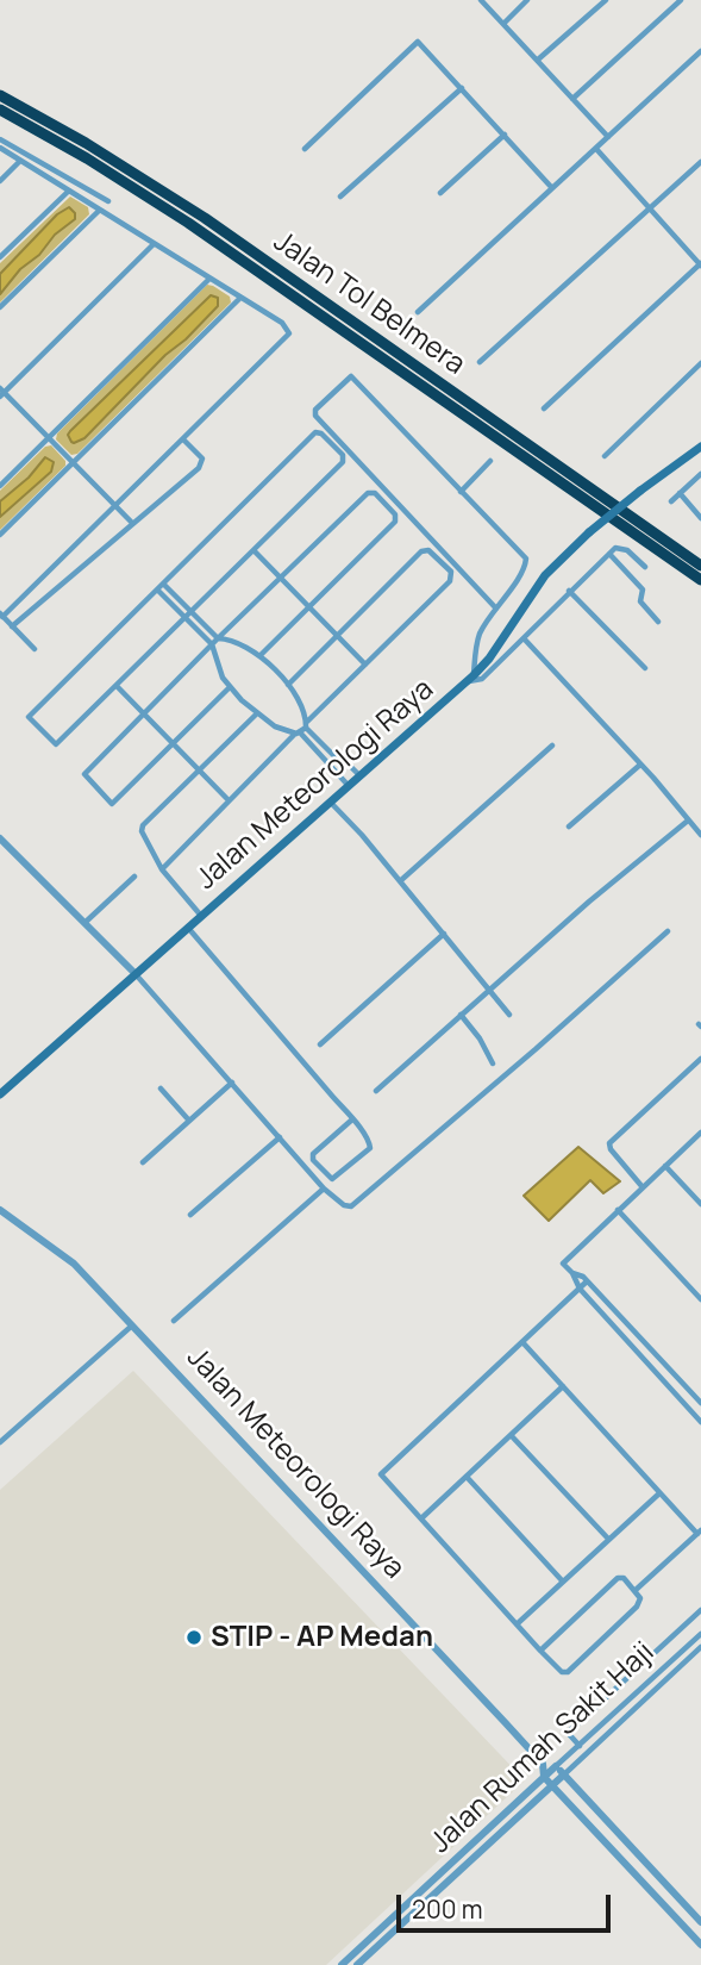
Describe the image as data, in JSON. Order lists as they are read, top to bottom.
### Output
{
  "streets": {
    "highway": ["Jalan Tol Belmera"],
    "main road": ["Jalan Meteorologi Raya"],
    "street": ["Jalan Rumah Sakit Haji"]
  },
  "places": ["STIP - AP Medan"],
  "scale_bar": "200 m"
}
